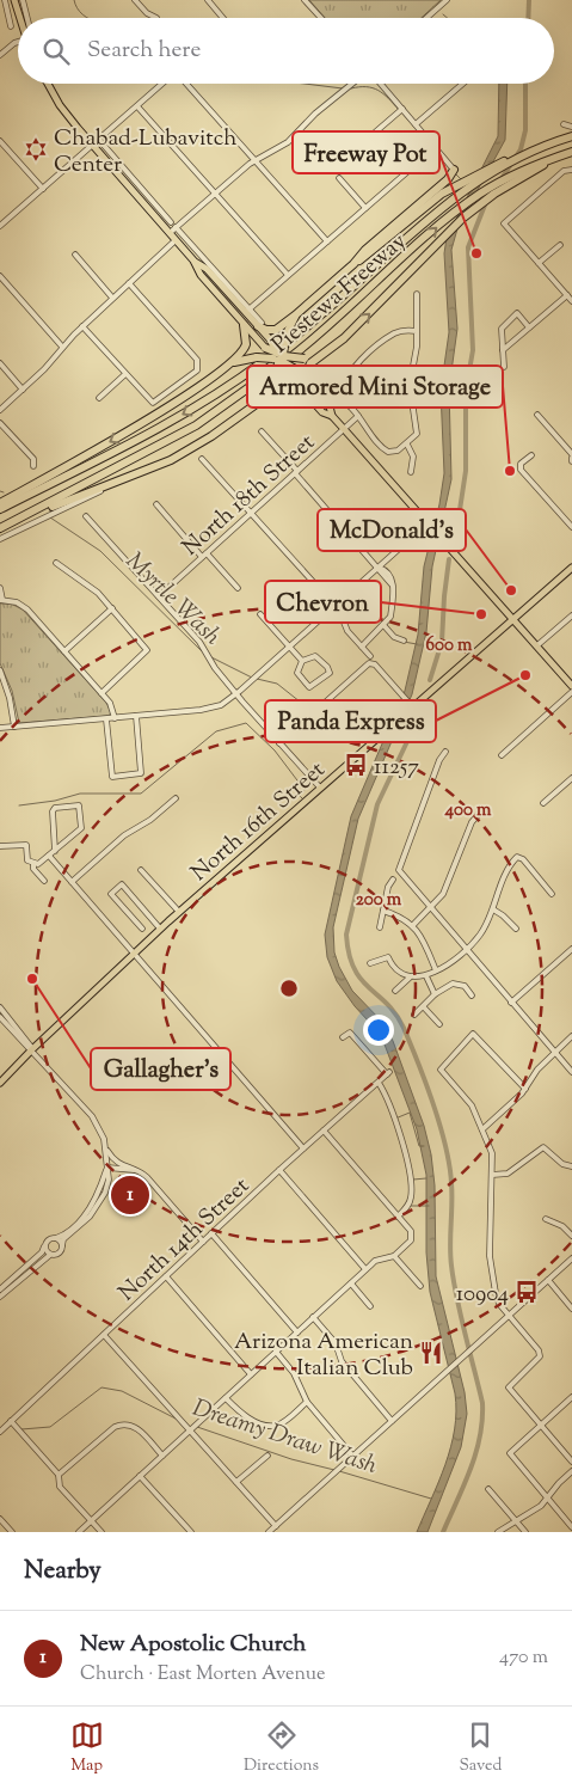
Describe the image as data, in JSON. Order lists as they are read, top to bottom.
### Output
{
  "streets": {
    "highway": ["Piestewa Freeway"],
    "main road": ["North 16th Street"],
    "street": ["North 18th Street", "North 14th Street"]
  },
  "water": ["Myrtle Wash", "Dreamy Draw Wash"],
  "places": {
    "synagogue": ["Chabad-Lubavitch Center"],
    "other": [
      "Freeway Pot",
      "Armored Mini Storage",
      "McDonald's",
      "Chevron",
      "Panda Express",
      "Gallagher's"
    ],
    "bus stop": ["11257", "10904"],
    "restaurant": ["Arizona American Italian Club"]
  },
  "page": {
    "search": "Search here",
    "pins": "1",
    "heading": "Nearby",
    "list": [
      {
        "mark": "1",
        "name": "New Apostolic Church",
        "note": "Church · East Morten Avenue",
        "value": "470 m"
      }
    ],
    "nav": ["Map", "Directions", "Saved"]
  },
  "rings": ["600 m", "400 m", "200 m"]
}
